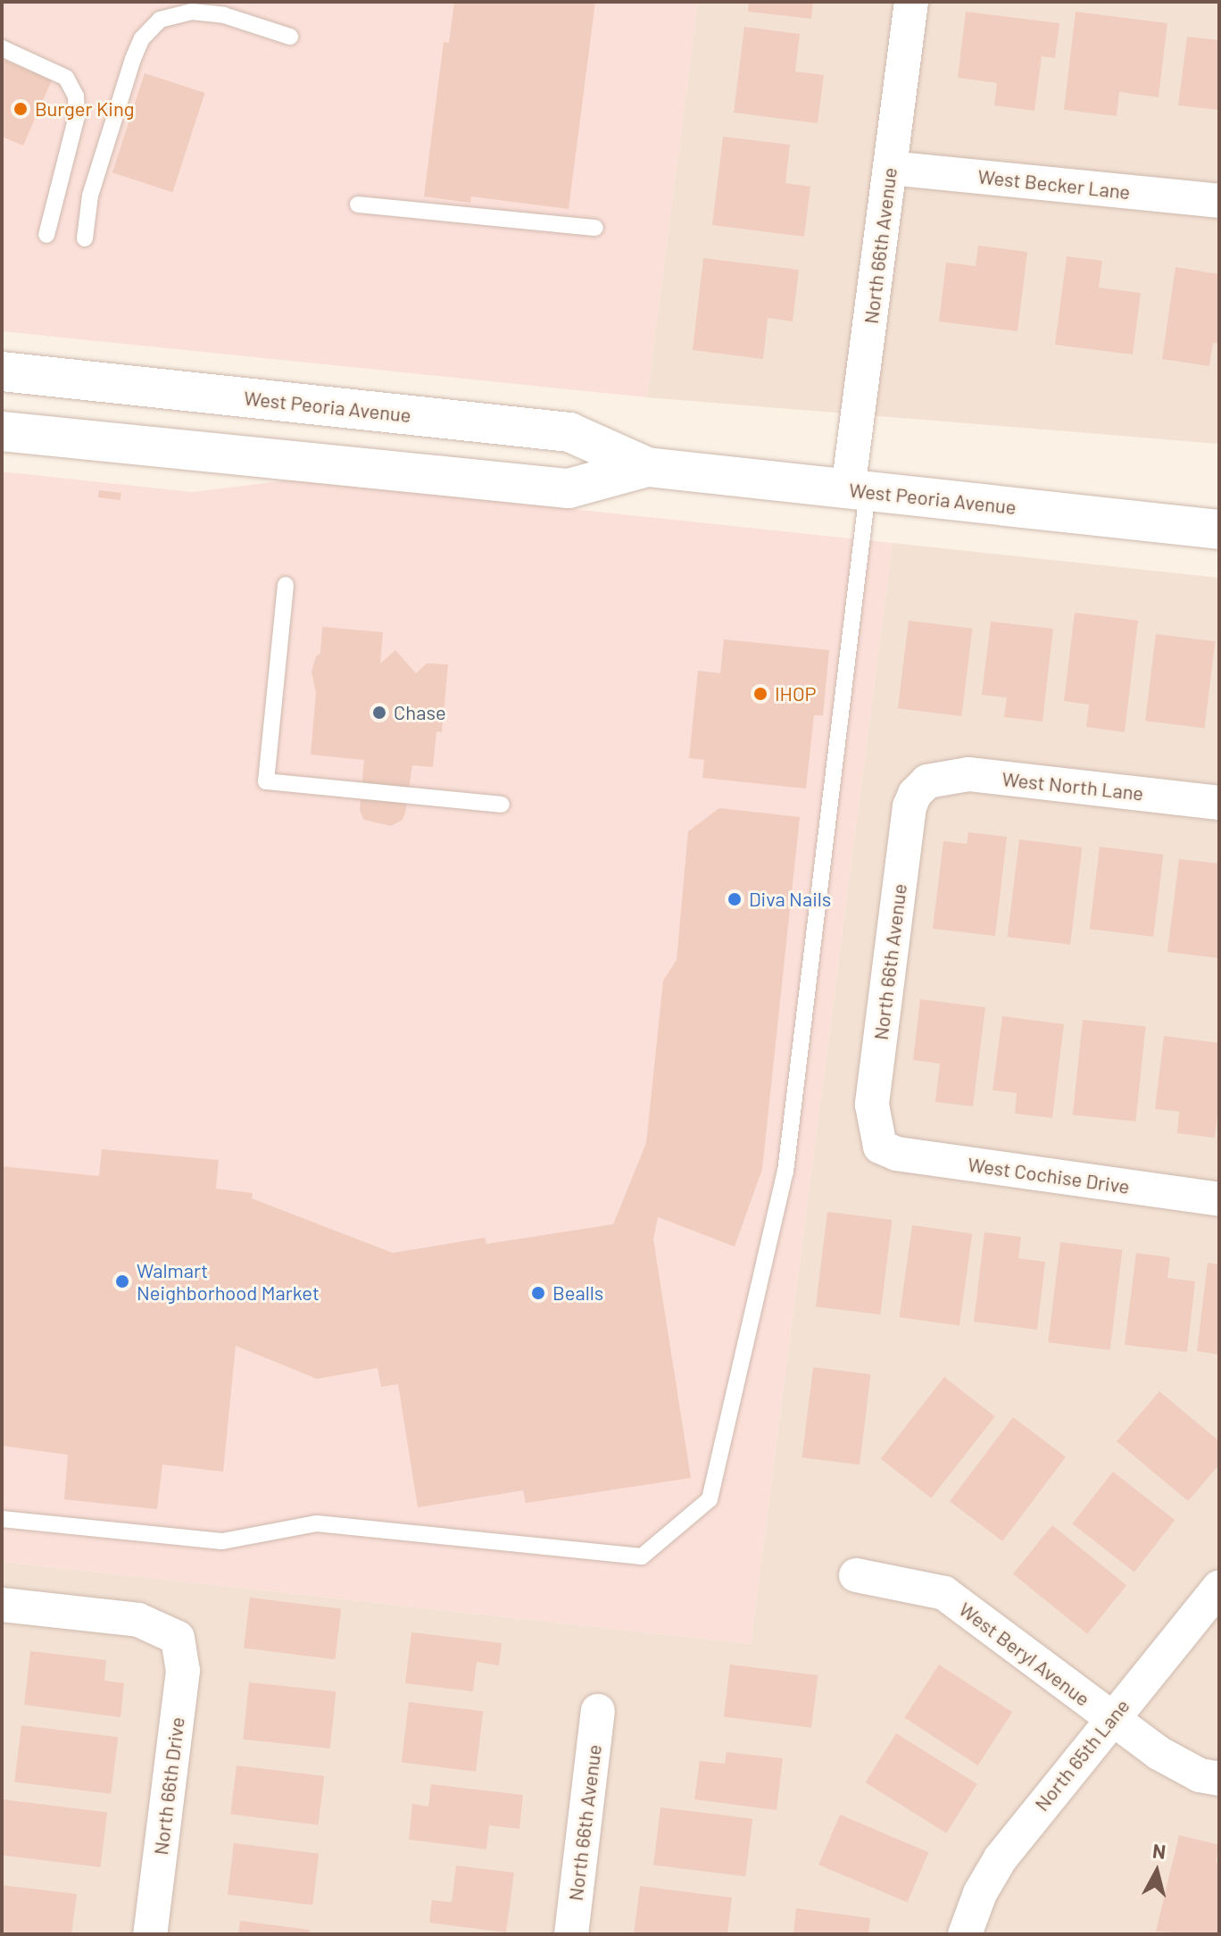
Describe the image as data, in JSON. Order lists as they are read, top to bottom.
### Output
{
  "streets": {
    "main road": ["West Peoria Avenue"],
    "street": [
      "West Becker Lane",
      "North 66th Avenue",
      "West North Lane",
      "West Cochise Drive",
      "West Beryl Avenue",
      "North 65th Lane",
      "North 66th Drive"
    ]
  },
  "crossings": [
    ["West Becker Lane", "North 66th Avenue"],
    ["North 66th Avenue", "West Peoria Avenue"],
    ["North 66th Avenue", "West North Lane"],
    ["North 66th Avenue", "West Cochise Drive"],
    ["West Beryl Avenue", "North 65th Lane"]
  ],
  "places": [
    "Burger King",
    "IHOP",
    "Chase",
    "Diva Nails",
    "Walmart Neighborhood Market",
    "Bealls"
  ],
  "north": "top"
}
